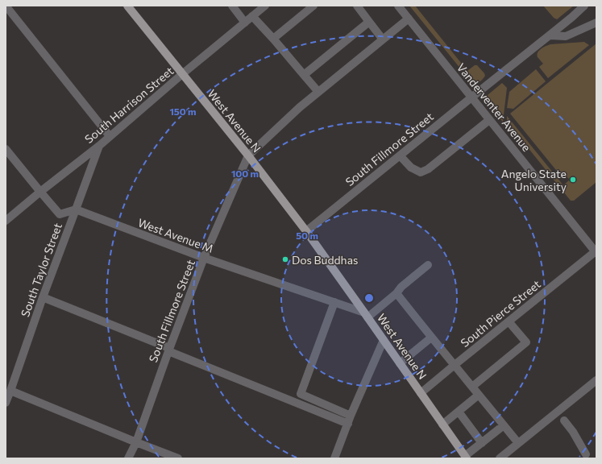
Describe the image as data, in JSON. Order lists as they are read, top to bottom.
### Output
{
  "streets": {
    "main road": ["West Avenue N"],
    "street": [
      "South Harrison Street",
      "Vanderventer Avenue",
      "South Fillmore Street",
      "West Avenue M",
      "South Taylor Street",
      "South Pierce Street"
    ]
  },
  "crossings": [
    ["South Harrison Street", "West Avenue N"],
    ["South Harrison Street", "South Taylor Street"],
    ["Vanderventer Avenue", "South Fillmore Street"],
    ["Vanderventer Avenue", "South Pierce Street"],
    ["West Avenue N", "South Fillmore Street"],
    ["West Avenue N", "West Avenue M"],
    ["West Avenue N", "South Pierce Street"],
    ["South Fillmore Street", "West Avenue M"],
    ["West Avenue M", "South Taylor Street"]
  ],
  "places": ["Angelo State University", "Dos Buddhas"],
  "rings": ["150 m", "100 m", "50 m"]
}
